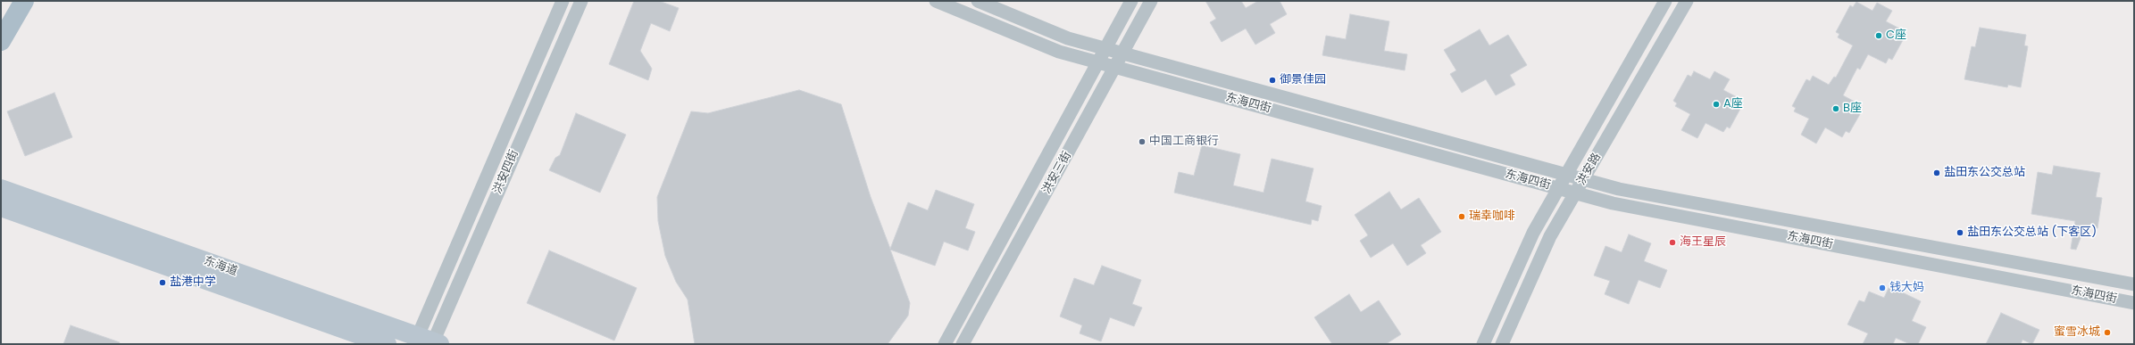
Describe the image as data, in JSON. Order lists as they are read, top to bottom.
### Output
{
  "streets": {
    "street": [
      "东海四街",
      "洪安路",
      "洪安四街",
      "洪安三街",
      "东海道"
    ]
  },
  "crossings": [
    ["东海四街", "洪安路"],
    ["东海四街", "洪安三街"],
    ["洪安四街", "东海道"]
  ],
  "places": [
    "C座",
    "御景佳园",
    "A座",
    "B座",
    "中国工商银行",
    "盐田东公交总站",
    "瑞幸咖啡",
    "盐田东公交总站 (下客区)",
    "海王星辰",
    "盐港中学",
    "钱大妈",
    "蜜雪冰城"
  ]
}
